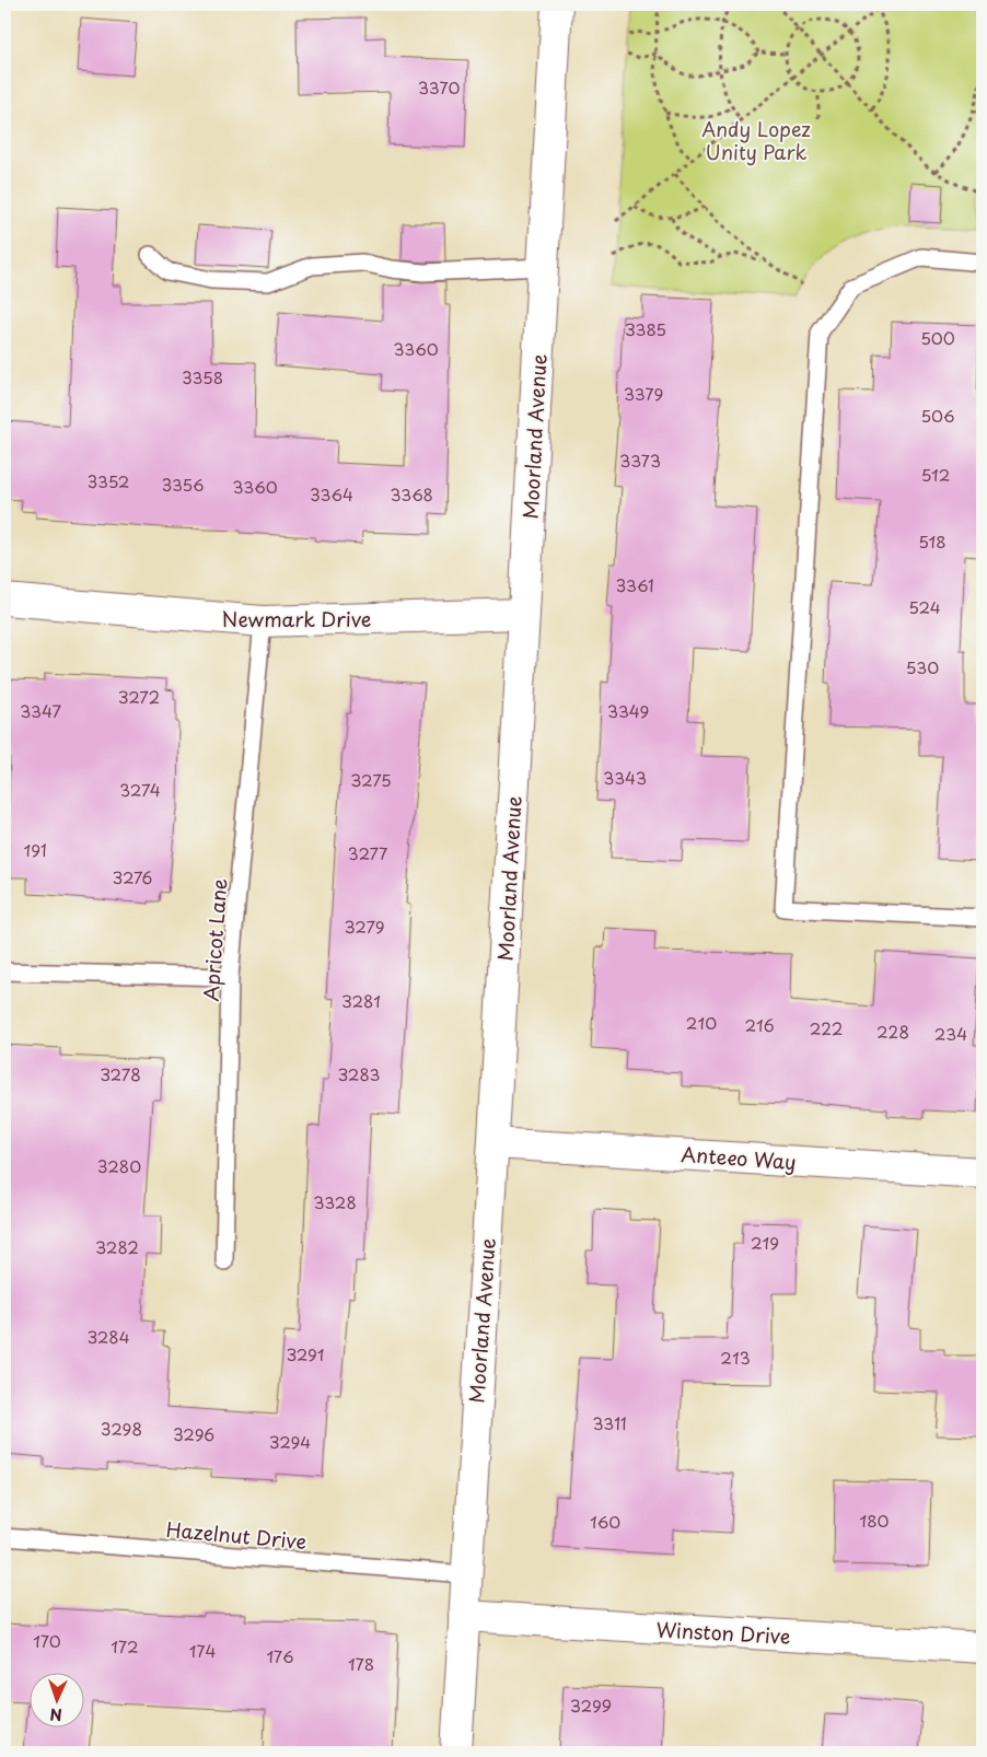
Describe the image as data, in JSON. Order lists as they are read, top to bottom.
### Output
{
  "streets": {
    "street": [
      "Moorland Avenue",
      "Newmark Drive",
      "Anteeo Way",
      "Winston Drive"
    ],
    "lane": ["Apricot Lane", "Hazelnut Drive"]
  },
  "crossings": [
    ["Moorland Avenue", "Newmark Drive"],
    ["Moorland Avenue", "Anteeo Way"],
    ["Moorland Avenue", "Hazelnut Drive"],
    ["Moorland Avenue", "Winston Drive"],
    ["Newmark Drive", "Apricot Lane"]
  ],
  "parks": ["Andy Lopez Unity Park"],
  "house_numbers": [
    "3370",
    "3385",
    "500",
    "3360",
    "3358",
    "3379",
    "506",
    "3373",
    "512",
    "3352",
    "3356",
    "3360",
    "3364",
    "3368",
    "518",
    "3361",
    "524",
    "530",
    "3272",
    "3347",
    "3349",
    "3343",
    "3275",
    "3274",
    "191",
    "3277",
    "3276",
    "3279",
    "3281",
    "210",
    "216",
    "222",
    "228",
    "234",
    "3278",
    "3283",
    "3280",
    "3328",
    "219",
    "3282",
    "3284",
    "3291",
    "213",
    "3311",
    "3298",
    "3296",
    "3294",
    "180",
    "160",
    "170",
    "172",
    "174",
    "176",
    "178",
    "3299"
  ],
  "north": "bottom"
}
